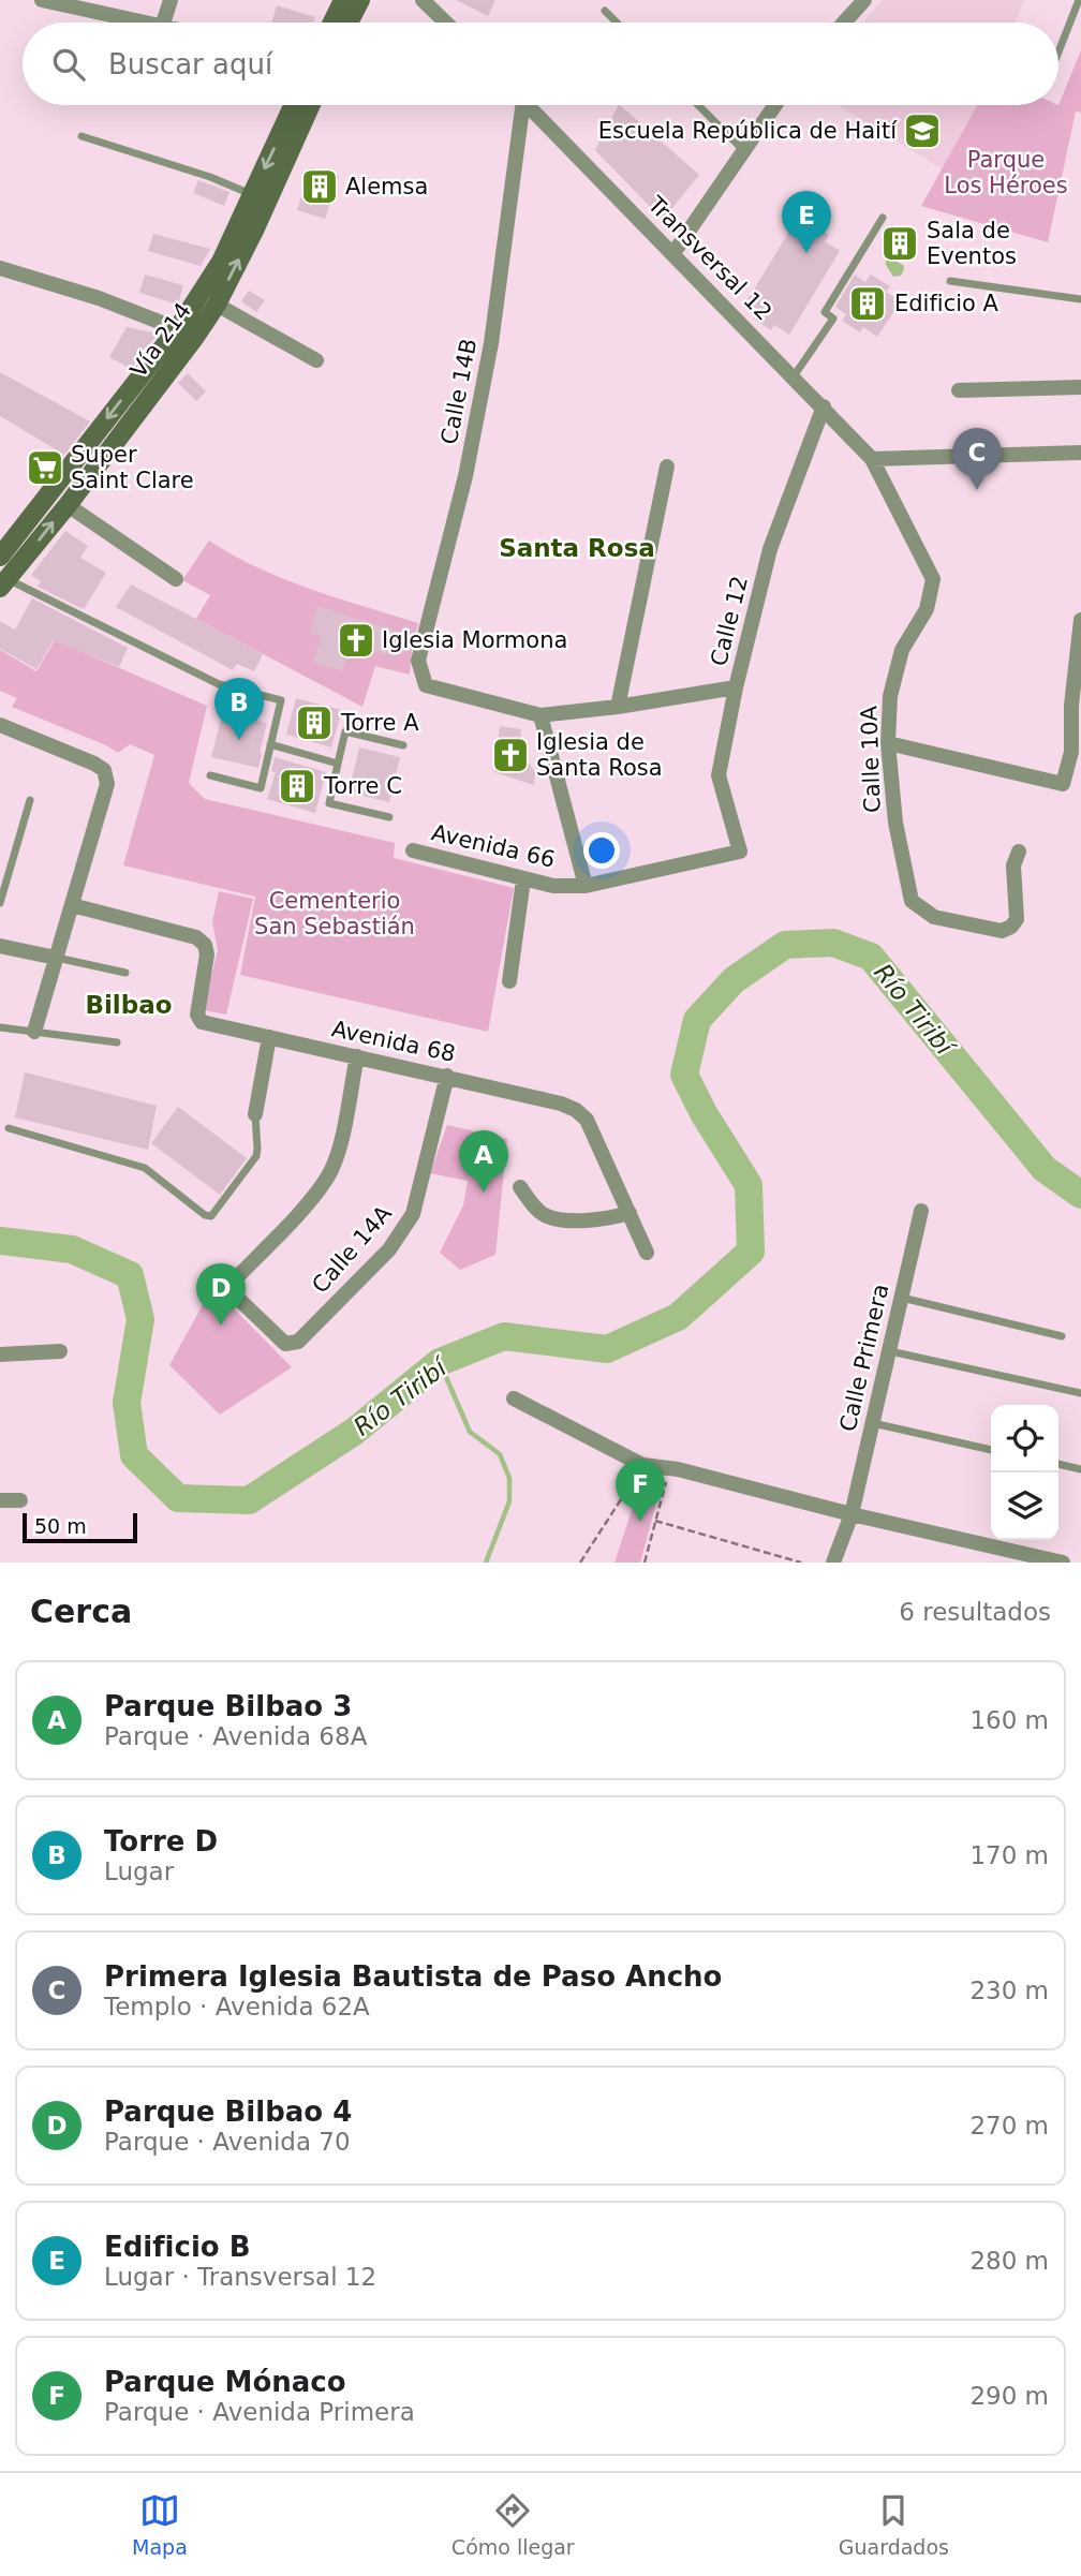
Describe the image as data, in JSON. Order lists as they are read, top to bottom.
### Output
{
  "streets": {
    "main road": ["Vía 214"],
    "street": [
      "Transversal 12",
      "Calle 14B",
      "Calle 12",
      "Calle 10A",
      "Avenida 66",
      "Avenida 68",
      "Calle 14A",
      "Calle Primera"
    ]
  },
  "crossings": [
    ["Transversal 12", "Calle 12"],
    ["Transversal 12", "Calle 10A"],
    ["Calle 12", "Avenida 66"],
    ["Avenida 68", "Calle 14A"]
  ],
  "districts": ["Santa Rosa", "Bilbao"],
  "water": ["Río Tiribí"],
  "parks": ["Parque Los Héroes", "Cementerio San Sebastián"],
  "places": {
    "school or university": ["Escuela República de Haití"],
    "building": [
      "Alemsa",
      "Sala de Eventos",
      "Edificio A",
      "Torre A",
      "Torre C"
    ],
    "supermarket": ["Super Saint Clare"],
    "church": ["Iglesia Mormona", "Iglesia de Santa Rosa"]
  },
  "scale_bar": "50 m",
  "page": {
    "search": "Buscar aquí",
    "pins": [
      "E",
      "C",
      "B",
      "A",
      "D",
      "F"
    ],
    "scale": "50 m",
    "heading": ["Cerca", "6 resultados"],
    "list": [
      {
        "mark": "A",
        "name": "Parque Bilbao 3",
        "note": "Parque · Avenida 68A",
        "value": "160 m"
      },
      {
        "mark": "B",
        "name": "Torre D",
        "note": "Lugar",
        "value": "170 m"
      },
      {
        "mark": "C",
        "name": "Primera Iglesia Bautista de Paso Ancho",
        "note": "Templo · Avenida 62A",
        "value": "230 m"
      },
      {
        "mark": "D",
        "name": "Parque Bilbao 4",
        "note": "Parque · Avenida 70",
        "value": "270 m"
      },
      {
        "mark": "E",
        "name": "Edificio B",
        "note": "Lugar · Transversal 12",
        "value": "280 m"
      },
      {
        "mark": "F",
        "name": "Parque Mónaco",
        "note": "Parque · Avenida Primera",
        "value": "290 m"
      }
    ],
    "nav": ["Mapa", "Cómo llegar", "Guardados"]
  }
}
